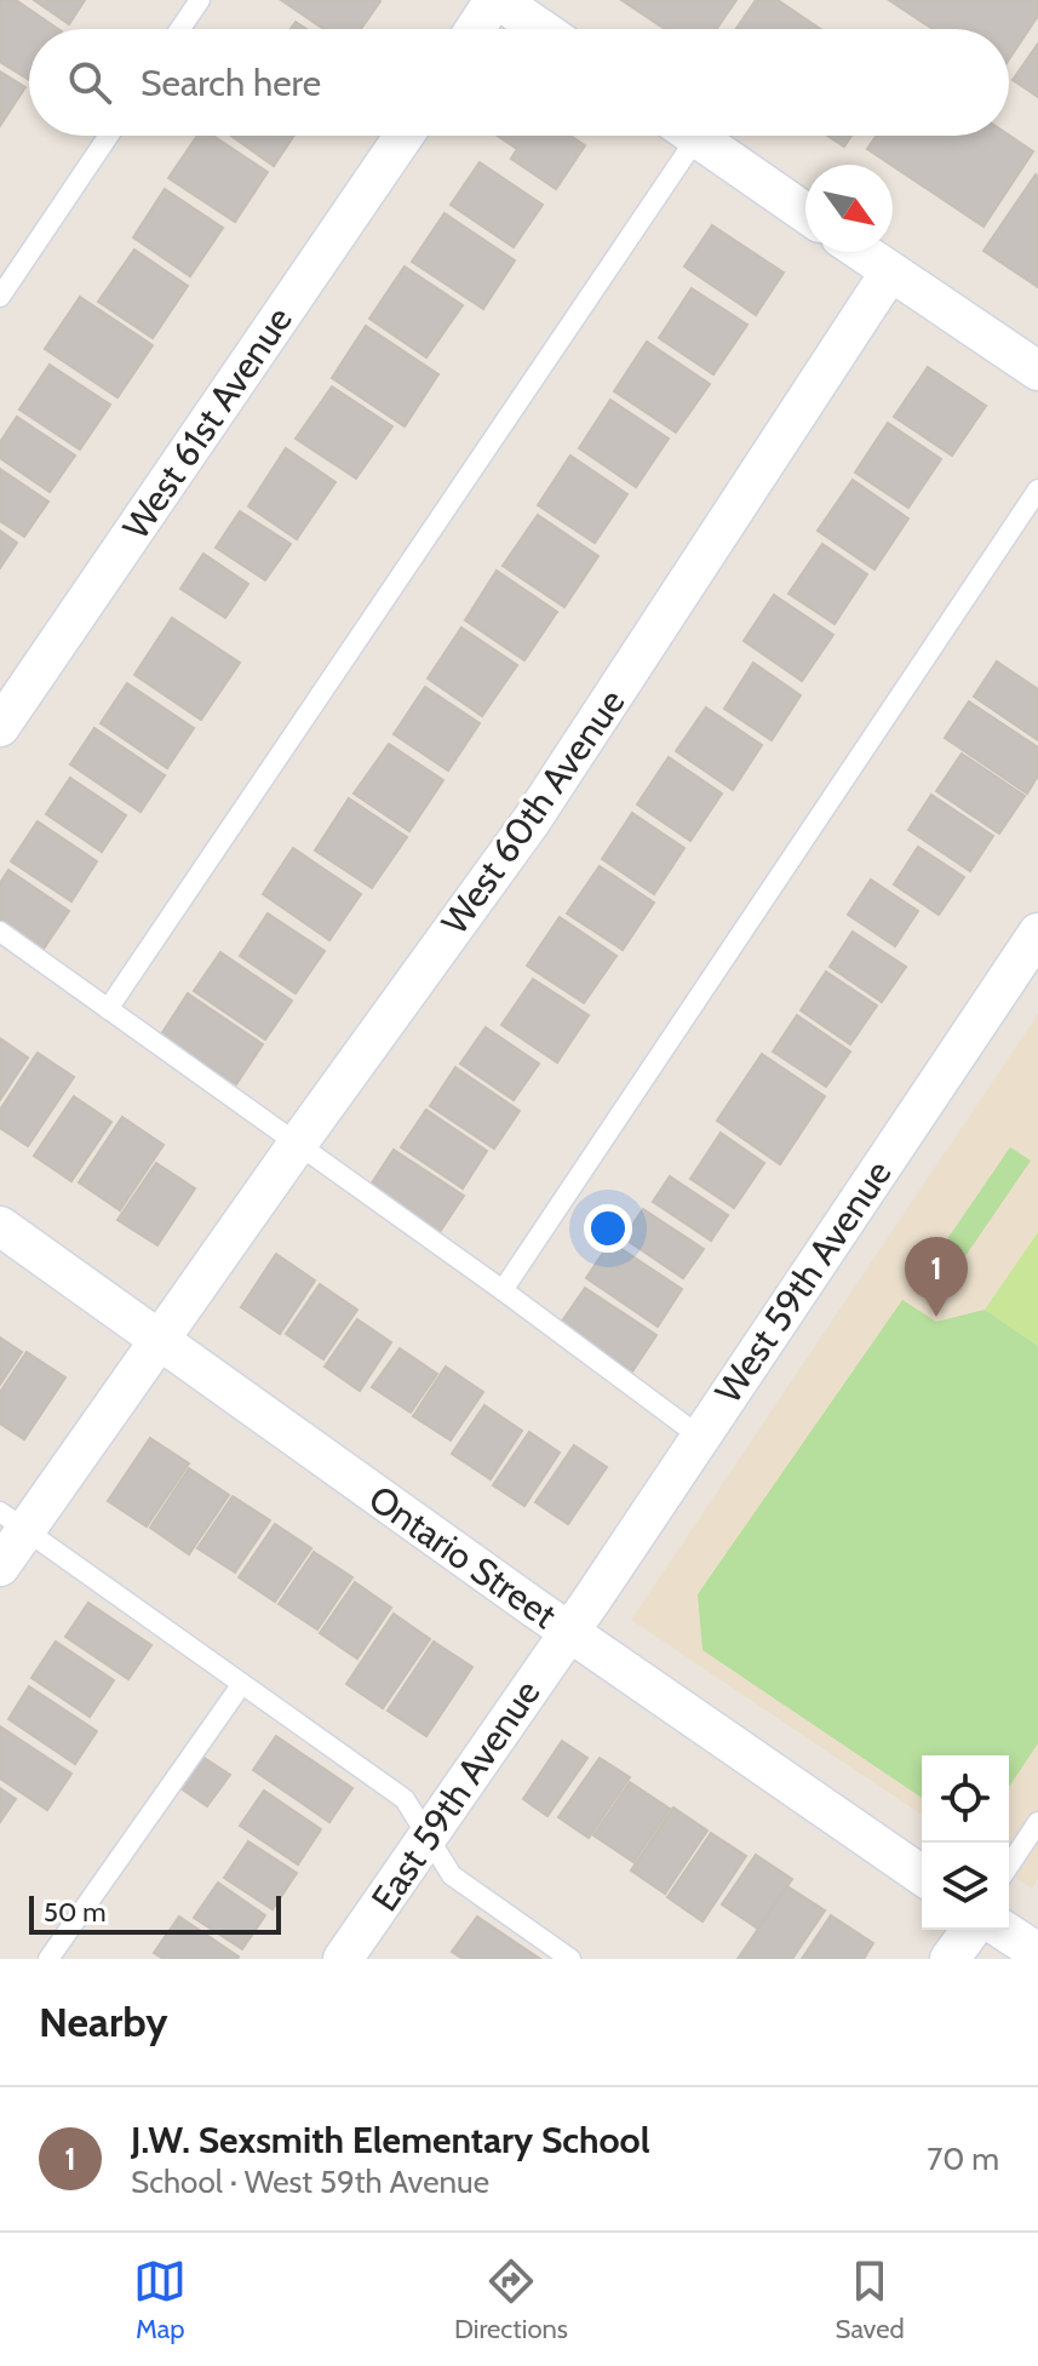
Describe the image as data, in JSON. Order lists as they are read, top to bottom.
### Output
{
  "streets": {
    "street": [
      "West 61st Avenue",
      "West 60th Avenue",
      "West 59th Avenue",
      "Ontario Street",
      "East 59th Avenue"
    ]
  },
  "crossings": [
    ["West 60th Avenue", "Ontario Street"],
    ["West 59th Avenue", "Ontario Street"],
    ["West 59th Avenue", "East 59th Avenue"],
    ["Ontario Street", "East 59th Avenue"]
  ],
  "scale_bar": "50 m",
  "north": "bottom right",
  "page": {
    "search": "Search here",
    "pins": "1",
    "scale": "50 m",
    "heading": "Nearby",
    "list": [
      {
        "mark": "1",
        "name": "J.W. Sexsmith Elementary School",
        "note": "School · West 59th Avenue",
        "value": "70 m"
      }
    ],
    "nav": ["Map", "Directions", "Saved"]
  }
}
